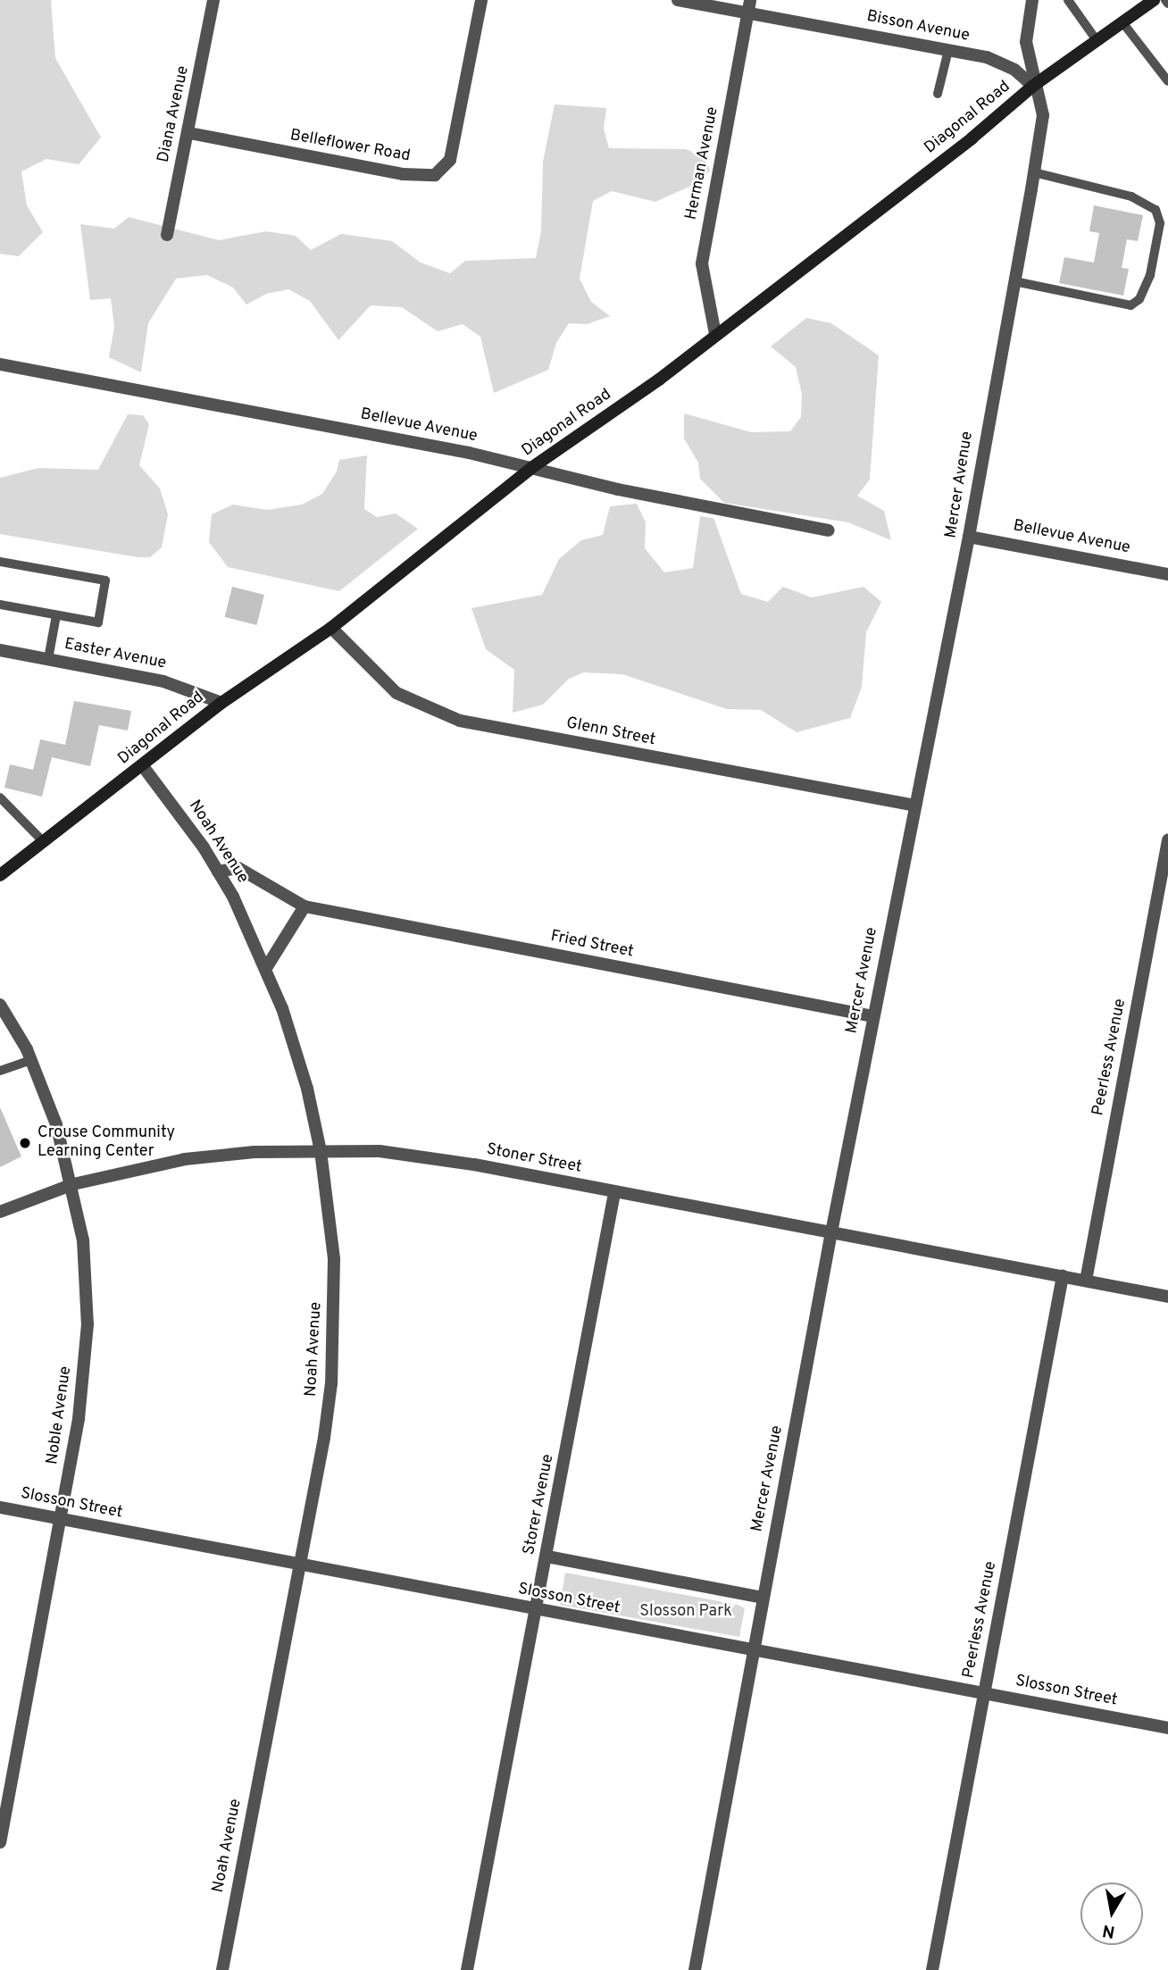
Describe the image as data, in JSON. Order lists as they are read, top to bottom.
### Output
{
  "streets": {
    "street": [
      "Bisson Avenue",
      "Diana Avenue",
      "Diagonal Road",
      "Belleflower Road",
      "Herman Avenue",
      "Bellevue Avenue",
      "Mercer Avenue",
      "Easter Avenue",
      "Glenn Street",
      "Noah Avenue",
      "Fried Street",
      "Peerless Avenue",
      "Stoner Street",
      "Noble Avenue",
      "Slosson Street",
      "Storer Avenue"
    ]
  },
  "crossings": [
    ["Bisson Avenue", "Diagonal Road"],
    ["Bisson Avenue", "Herman Avenue"],
    ["Bisson Avenue", "Mercer Avenue"],
    ["Diana Avenue", "Belleflower Road"],
    ["Diagonal Road", "Herman Avenue"],
    ["Diagonal Road", "Bellevue Avenue"],
    ["Diagonal Road", "Mercer Avenue"],
    ["Diagonal Road", "Easter Avenue"],
    ["Diagonal Road", "Glenn Street"],
    ["Diagonal Road", "Noah Avenue"],
    ["Bellevue Avenue", "Mercer Avenue"],
    ["Mercer Avenue", "Glenn Street"],
    ["Mercer Avenue", "Fried Street"],
    ["Mercer Avenue", "Stoner Street"],
    ["Mercer Avenue", "Slosson Street"],
    ["Noah Avenue", "Fried Street"],
    ["Noah Avenue", "Stoner Street"],
    ["Noah Avenue", "Slosson Street"],
    ["Peerless Avenue", "Stoner Street"],
    ["Peerless Avenue", "Slosson Street"],
    ["Stoner Street", "Noble Avenue"],
    ["Stoner Street", "Storer Avenue"],
    ["Noble Avenue", "Slosson Street"],
    ["Slosson Street", "Storer Avenue"]
  ],
  "parks": ["Slosson Park"],
  "places": ["Crouse Community Learning Center"],
  "north": "bottom"
}
